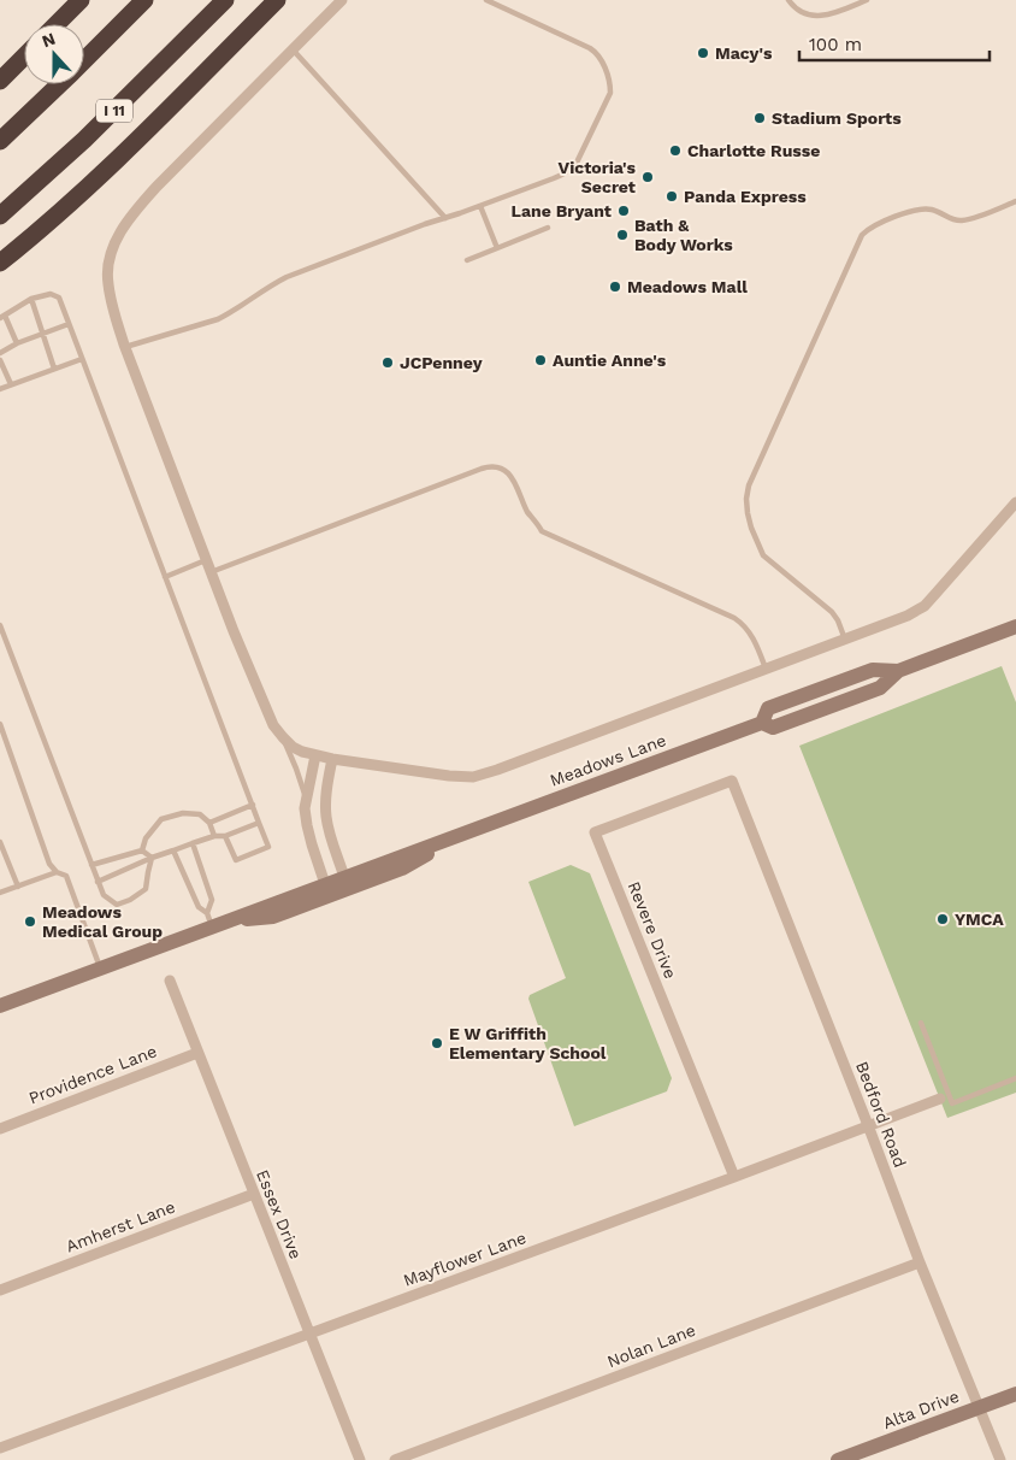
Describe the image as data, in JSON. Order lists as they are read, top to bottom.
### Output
{
  "streets": {
    "highway": ["I 11"],
    "street": [
      "Meadows Lane",
      "Revere Drive",
      "Providence Lane",
      "Bedford Road",
      "Essex Drive",
      "Amherst Lane",
      "Mayflower Lane",
      "Nolan Lane",
      "Alta Drive"
    ]
  },
  "crossings": [
    ["Revere Drive", "Bedford Road"],
    ["Revere Drive", "Mayflower Lane"],
    ["Providence Lane", "Essex Drive"],
    ["Bedford Road", "Mayflower Lane"],
    ["Bedford Road", "Nolan Lane"],
    ["Bedford Road", "Alta Drive"],
    ["Essex Drive", "Amherst Lane"],
    ["Essex Drive", "Mayflower Lane"]
  ],
  "places": [
    "Macy's",
    "Stadium Sports",
    "Charlotte Russe",
    "Victoria's Secret",
    "Panda Express",
    "Lane Bryant",
    "Bath & Body Works",
    "Meadows Mall",
    "Auntie Anne's",
    "JCPenney",
    "YMCA",
    "Meadows Medical Group",
    "E W Griffith Elementary School"
  ],
  "scale_bar": "100 m",
  "north": "top"
}
